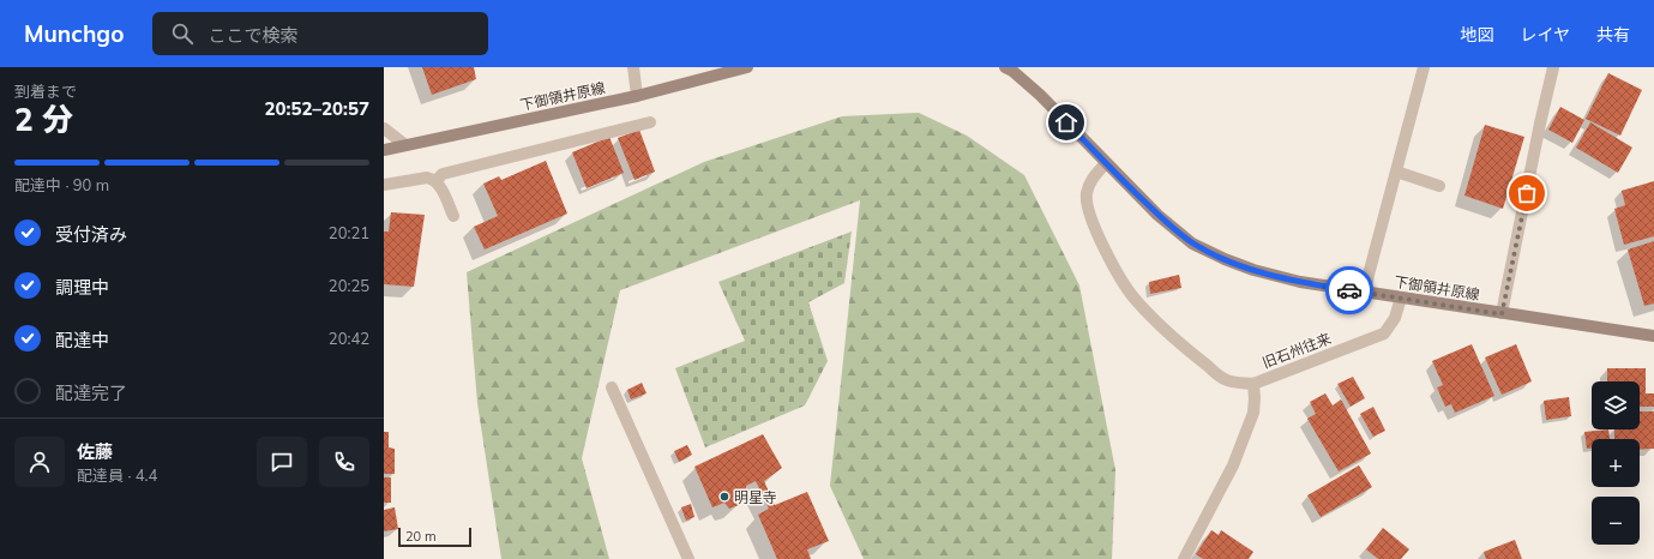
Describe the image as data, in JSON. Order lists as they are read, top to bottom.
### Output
{
  "streets": {
    "main road": ["下御領井原線"],
    "street": ["旧石州往来"]
  },
  "crossings": [
    ["下御領井原線", "旧石州往来"]
  ],
  "places": ["明星寺"],
  "scale_bar": "20 m",
  "page": {
    "header": "Munchgo",
    "search": "ここで検索",
    "nav": ["地図", "レイヤ", "共有"],
    "heading": ["2 分", "到着まで", "20:52–20:57"],
    "panel": ["佐藤", "配達員 · 4.4"],
    "bar": "配達中 · 90 m",
    "list": [
      ["受付済み", "20:21"],
      ["調理中", "20:25"],
      ["配達中", "20:42"],
      "配達完了"
    ],
    "map_buttons": ["+", "−"],
    "scale": "20 m"
  }
}
